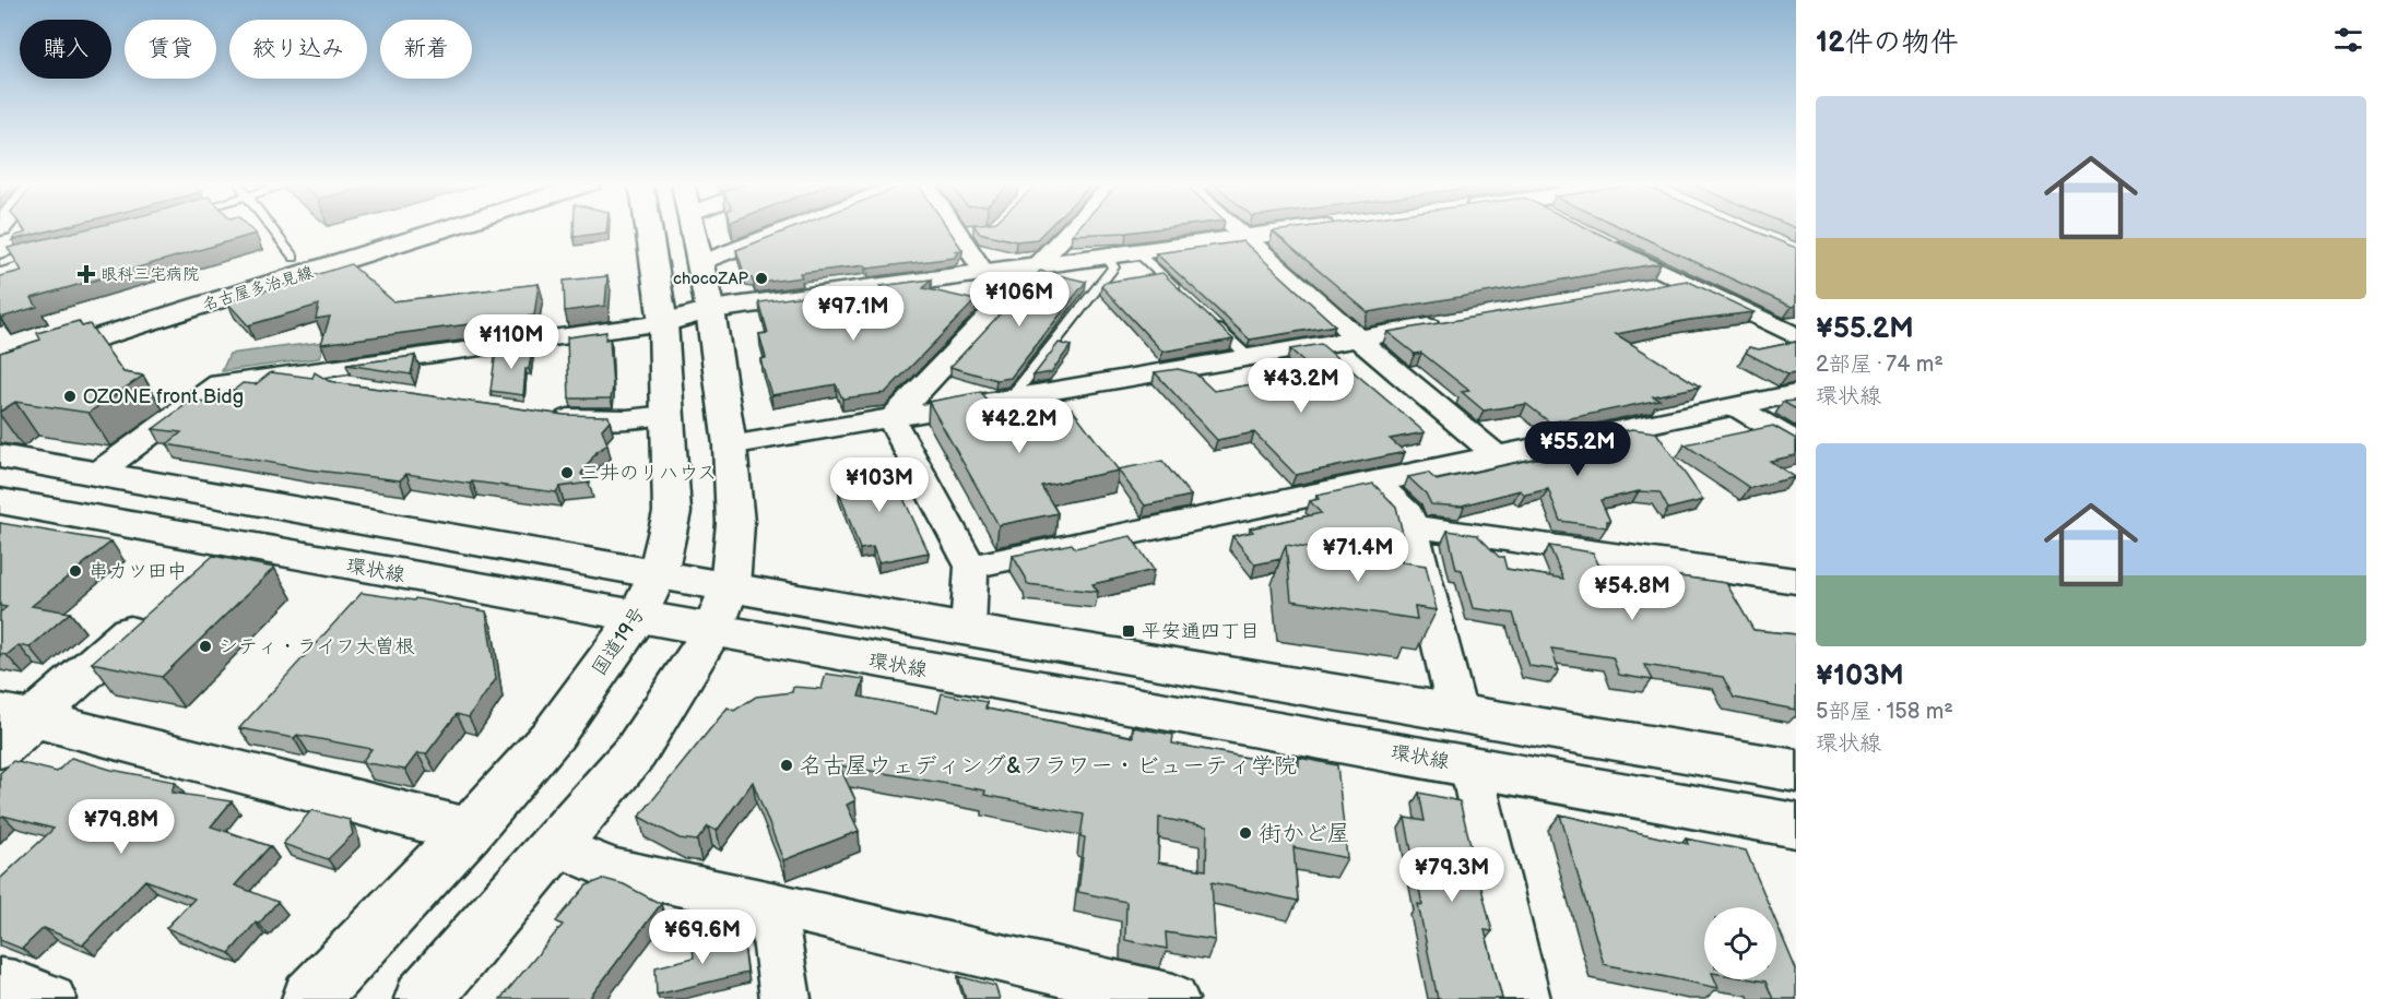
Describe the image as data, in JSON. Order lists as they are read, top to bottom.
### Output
{
  "streets": {
    "main road": ["名古屋多治見線", "環状線", "国道19号"]
  },
  "crossings": [
    ["環状線", "国道19号"]
  ],
  "places": {
    "health": ["眼科三宅病院"],
    "other": [
      "chocoZAP",
      "OZONE front Bidg",
      "三井のリハウス",
      "串カツ田中",
      "シティ・ライフ大曽根",
      "名古屋ウェディング&フラワー・ビューティ学院",
      "街かど屋"
    ],
    "transit": ["平安通四丁目"]
  },
  "page": {
    "heading": "12件の物件",
    "chip": [
      "購入",
      "賃貸",
      "絞り込み",
      "新着"
    ],
    "list": [
      {
        "name": "¥55.2M",
        "note": "2部屋 · 74 m² · 環状線"
      },
      {
        "name": "¥103M",
        "note": "5部屋 · 158 m² · 環状線"
      }
    ],
    "price": [
      "¥106M",
      "¥97.1M",
      "¥110M",
      "¥43.2M",
      "¥42.2M",
      "¥55.2M",
      "¥103M",
      "¥71.4M",
      "¥54.8M",
      "¥79.8M",
      "¥79.3M",
      "¥69.6M"
    ]
  }
}
